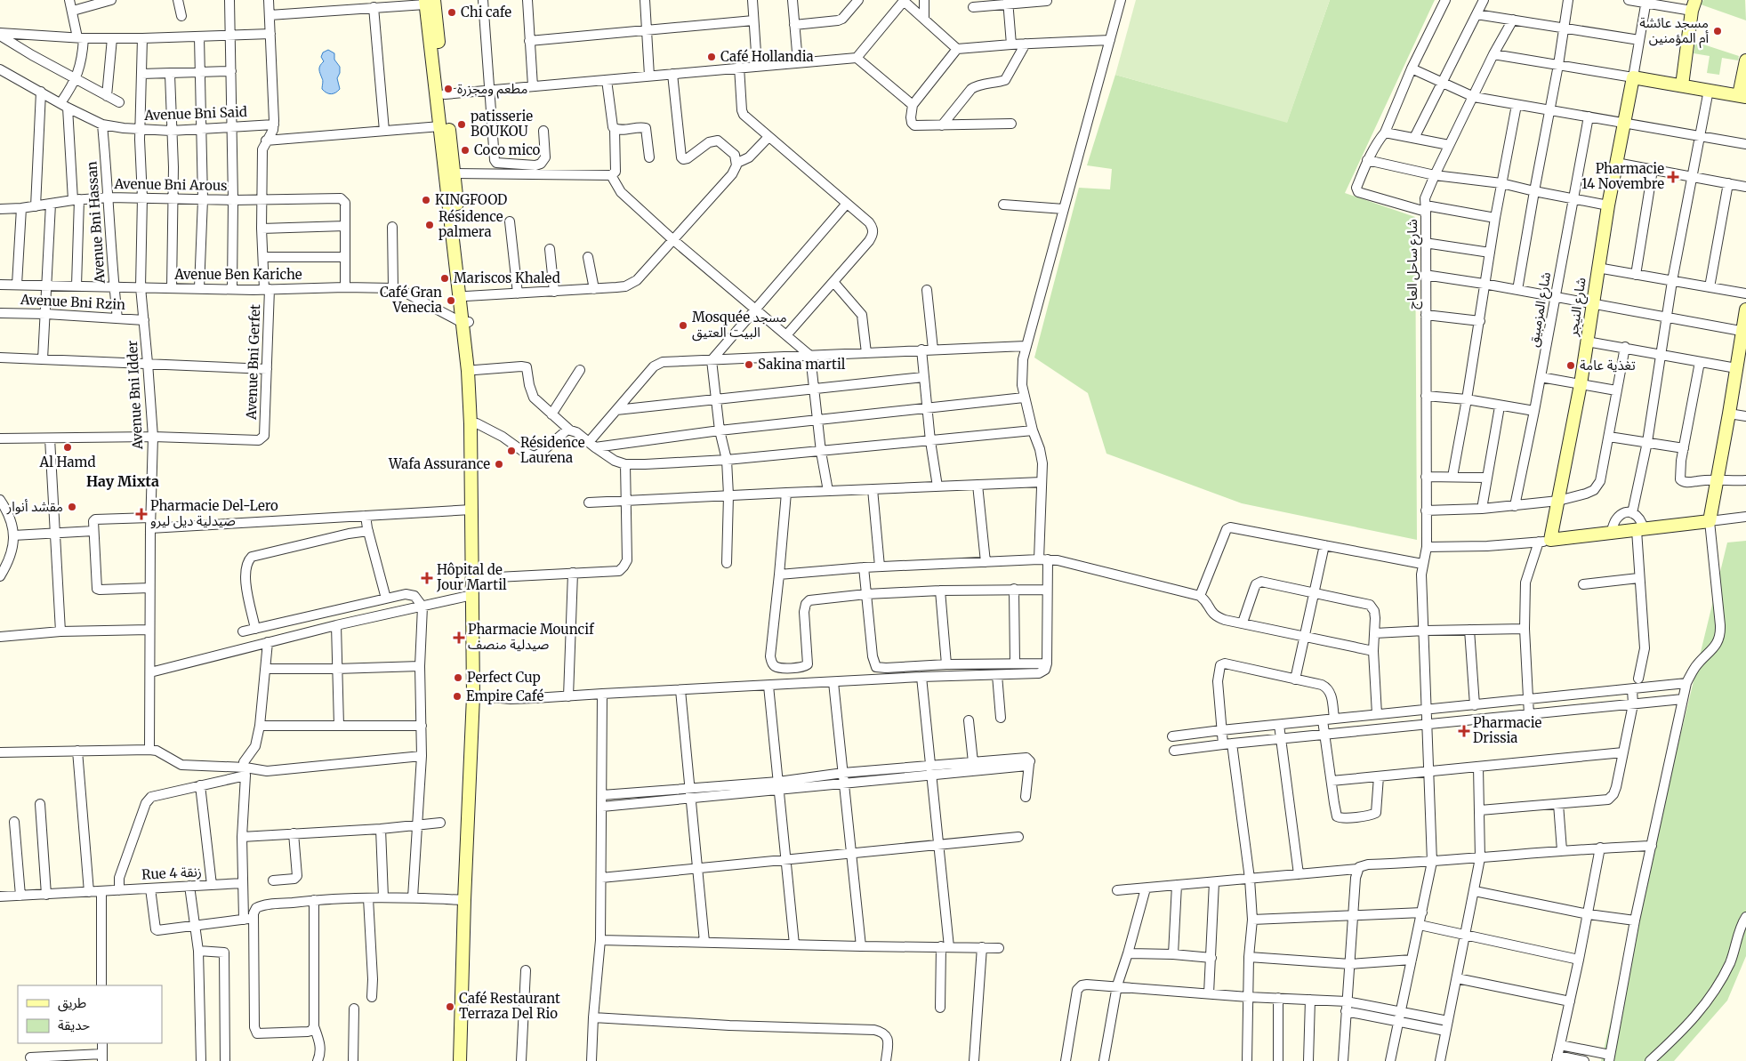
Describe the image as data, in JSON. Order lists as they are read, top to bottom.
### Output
{
  "streets": {
    "street": [
      "Avenue Bni Said",
      "Avenue Bni Arous",
      "Avenue Bni Hassan",
      "شارع ساحل العاج",
      "Avenue Ben Kariche",
      "Avenue Bni Rzin",
      "شارع النيجر",
      "شارع المزمبيق",
      "Avenue Bni Gerfet",
      "Avenue Bni Idder",
      "Rue 4 زنقة"
    ]
  },
  "crossings": [
    ["Avenue Bni Said", "Avenue Bni Hassan"],
    ["Avenue Bni Said", "Avenue Bni Gerfet"],
    ["Avenue Bni Said", "Avenue Bni Idder"],
    ["Avenue Bni Arous", "Avenue Bni Hassan"],
    ["Avenue Bni Arous", "Avenue Bni Gerfet"],
    ["Avenue Bni Arous", "Avenue Bni Idder"],
    ["Avenue Bni Hassan", "Avenue Ben Kariche"],
    ["Avenue Bni Hassan", "Avenue Bni Rzin"],
    ["Avenue Ben Kariche", "Avenue Bni Gerfet"],
    ["Avenue Ben Kariche", "Avenue Bni Idder"],
    ["Avenue Bni Rzin", "Avenue Bni Idder"],
    ["Avenue Bni Gerfet", "Avenue Bni Idder"]
  ],
  "districts": ["Hay Mixta"],
  "places": {
    "other": [
      "Chi cafe",
      "مسجد عائشة أم المؤمنين",
      "Café Hollandia",
      "مطعم ومجزرة",
      "patisserie BOUKOU",
      "Coco mico",
      "KINGFOOD",
      "Résidence palmera",
      "Mariscos Khaled",
      "Café Gran Venecia",
      "Mosquée مسجد البيت العتيق",
      "Sakina martil",
      "تغذية عامة",
      "Al Hamd",
      "Résidence Laurena",
      "Wafa Assurance",
      "مقشد أنوار",
      "Perfect Cup",
      "Empire Café",
      "Café Restaurant Terraza Del Rio"
    ],
    "health": [
      "Pharmacie 14 Novembre",
      "Pharmacie Del-Lero صيدلية ديل ليرو",
      "Hôpital de Jour Martil",
      "Pharmacie Mouncif صيدلية منصف",
      "Pharmacie Drissia"
    ]
  },
  "legend": ["طريق", "حديقة"]
}
